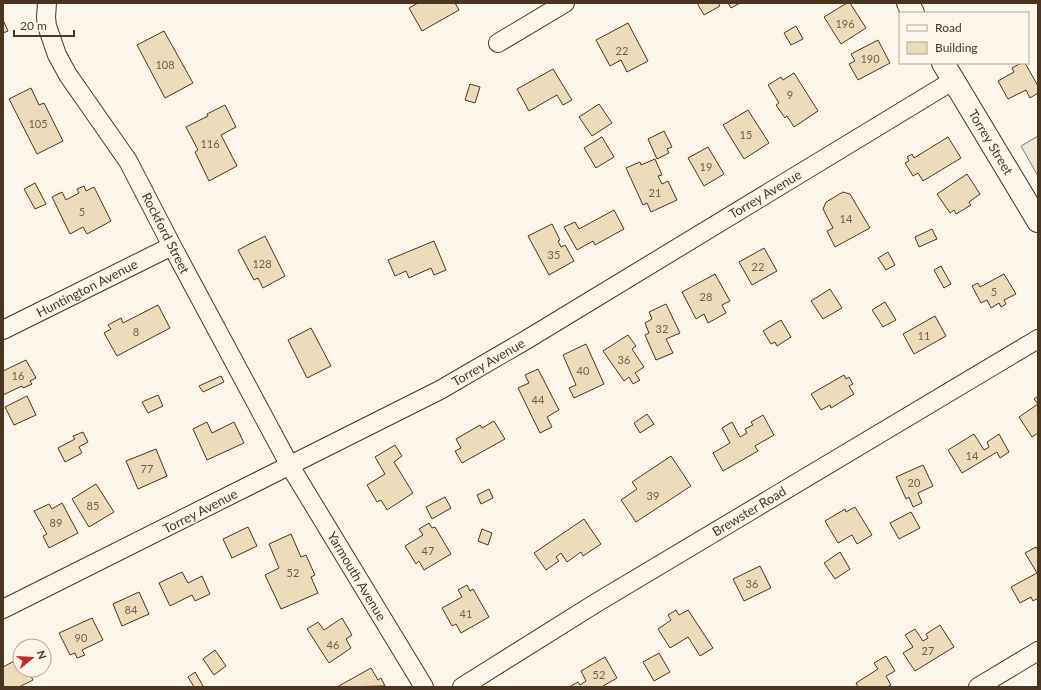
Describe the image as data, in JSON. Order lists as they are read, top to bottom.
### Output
{
  "streets": {
    "main road": ["Torrey Street"],
    "street": [
      "Torrey Avenue",
      "Rockford Street",
      "Huntington Avenue",
      "Brewster Road",
      "Yarmouth Avenue"
    ]
  },
  "crossings": [
    ["Torrey Street", "Torrey Avenue"],
    ["Torrey Avenue", "Rockford Street"],
    ["Torrey Avenue", "Yarmouth Avenue"],
    ["Rockford Street", "Huntington Avenue"],
    ["Rockford Street", "Yarmouth Avenue"]
  ],
  "house_numbers": [
    "196",
    "22",
    "190",
    "108",
    "9",
    "105",
    "15",
    "116",
    "19",
    "21",
    "5",
    "14",
    "35",
    "128",
    "22",
    "5",
    "28",
    "32",
    "8",
    "11",
    "36",
    "40",
    "16",
    "44",
    "14",
    "77",
    "20",
    "39",
    "85",
    "89",
    "47",
    "52",
    "36",
    "84",
    "41",
    "90",
    "46",
    "27",
    "52"
  ],
  "legend": ["Road", "Building"],
  "scale_bar": "20 m",
  "north": "right"
}
